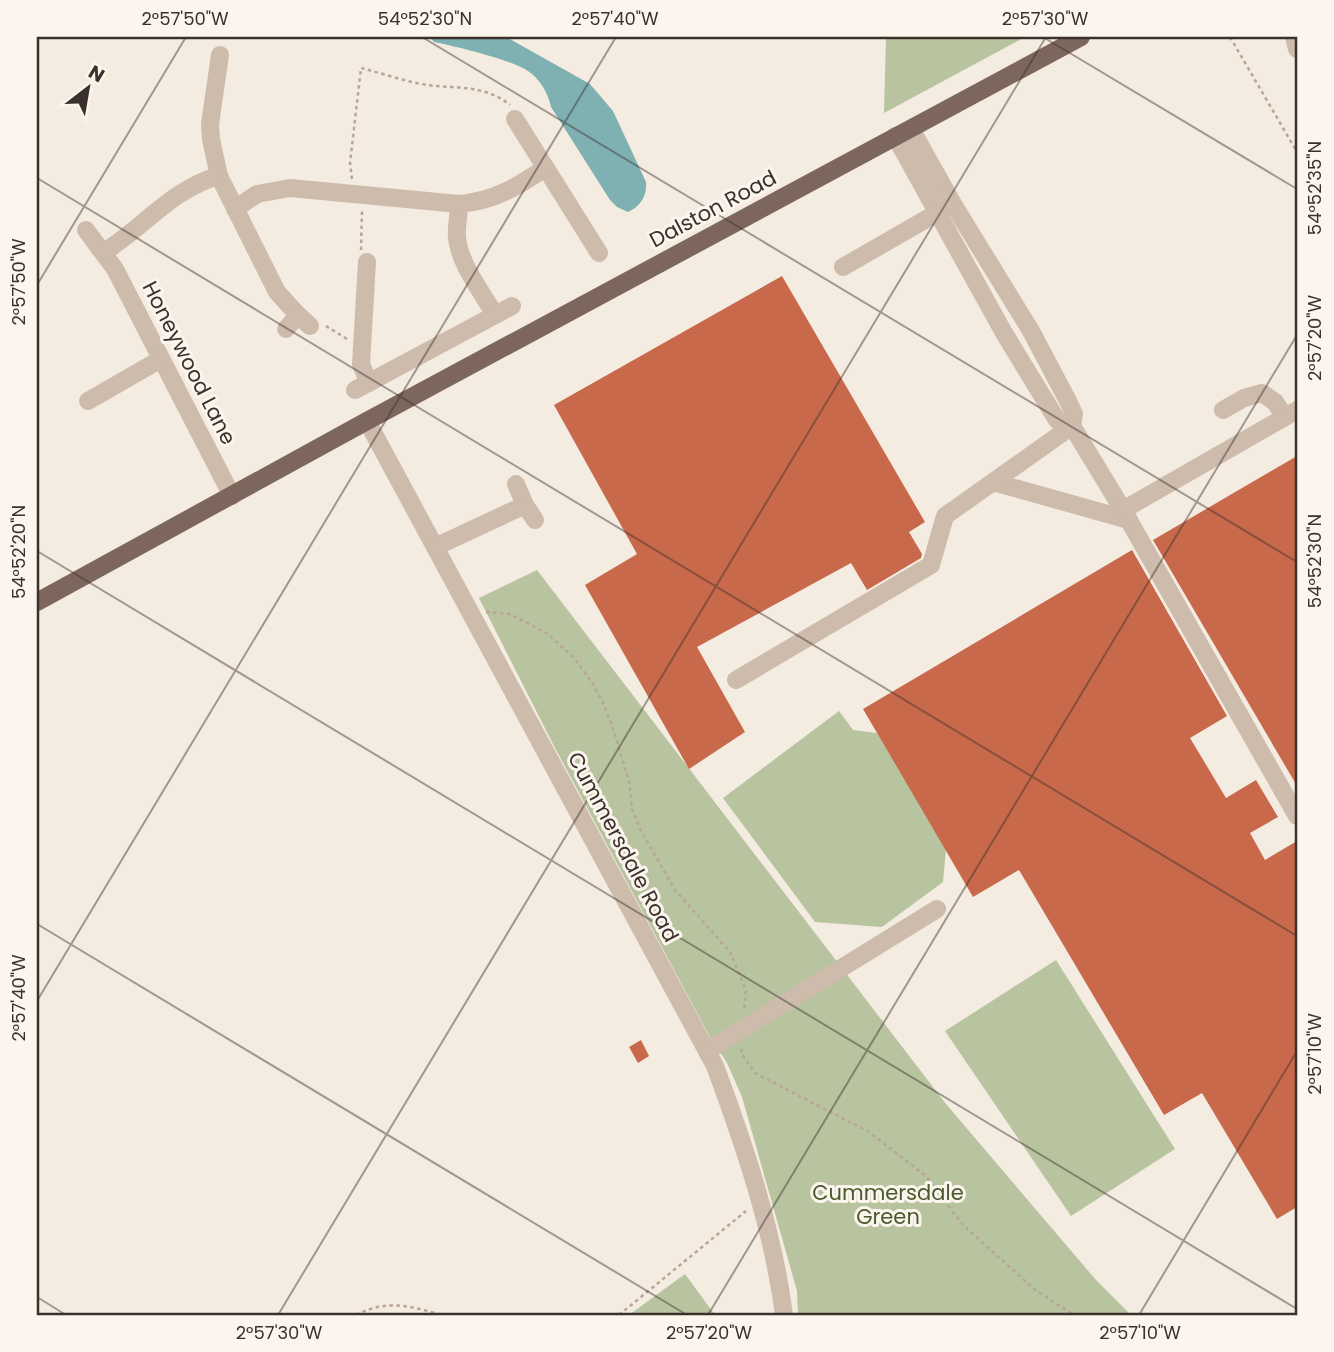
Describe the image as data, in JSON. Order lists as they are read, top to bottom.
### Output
{
  "streets": {
    "main road": ["Dalston Road"],
    "street": ["Honeywood Lane", "Cummersdale Road"]
  },
  "crossings": [
    ["Dalston Road", "Honeywood Lane"],
    ["Dalston Road", "Cummersdale Road"]
  ],
  "parks": ["Cummersdale Green"],
  "north": "top right",
  "coordinates": [
    "2°57'50\"W",
    "54°52'30\"N",
    "2°57'40\"W",
    "2°57'30\"W",
    "54°52'35\"N",
    "2°57'20\"W",
    "54°52'20\"N",
    "2°57'10\"W"
  ]
}
